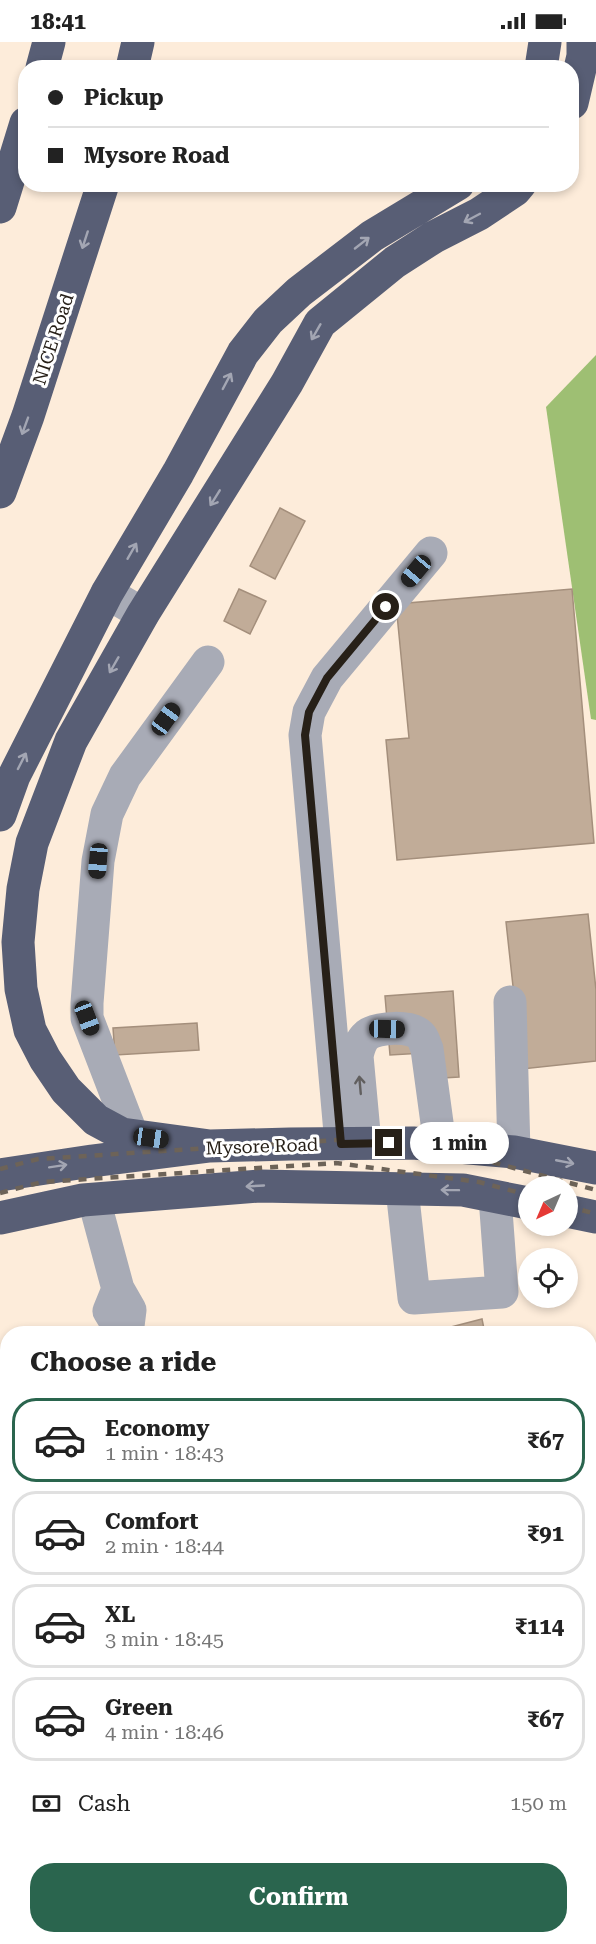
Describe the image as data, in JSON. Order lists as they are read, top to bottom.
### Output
{
  "streets": {
    "highway": ["NICE Road", "Mysore Road"]
  },
  "north": "bottom left",
  "page": {
    "status": "18:41",
    "banner": ["Pickup", "Mysore Road"],
    "bubble": "1 min",
    "heading": "Choose a ride",
    "list": [
      {
        "name": "Economy",
        "note": "1 min · 18:43",
        "value": "₹67"
      },
      {
        "name": "Comfort",
        "note": "2 min · 18:44",
        "value": "₹91"
      },
      {
        "name": "XL",
        "note": "3 min · 18:45",
        "value": "₹114"
      },
      {
        "name": "Green",
        "note": "4 min · 18:46",
        "value": "₹67"
      }
    ],
    "pay": ["Cash", "150 m"],
    "buttons": "Confirm"
  }
}
